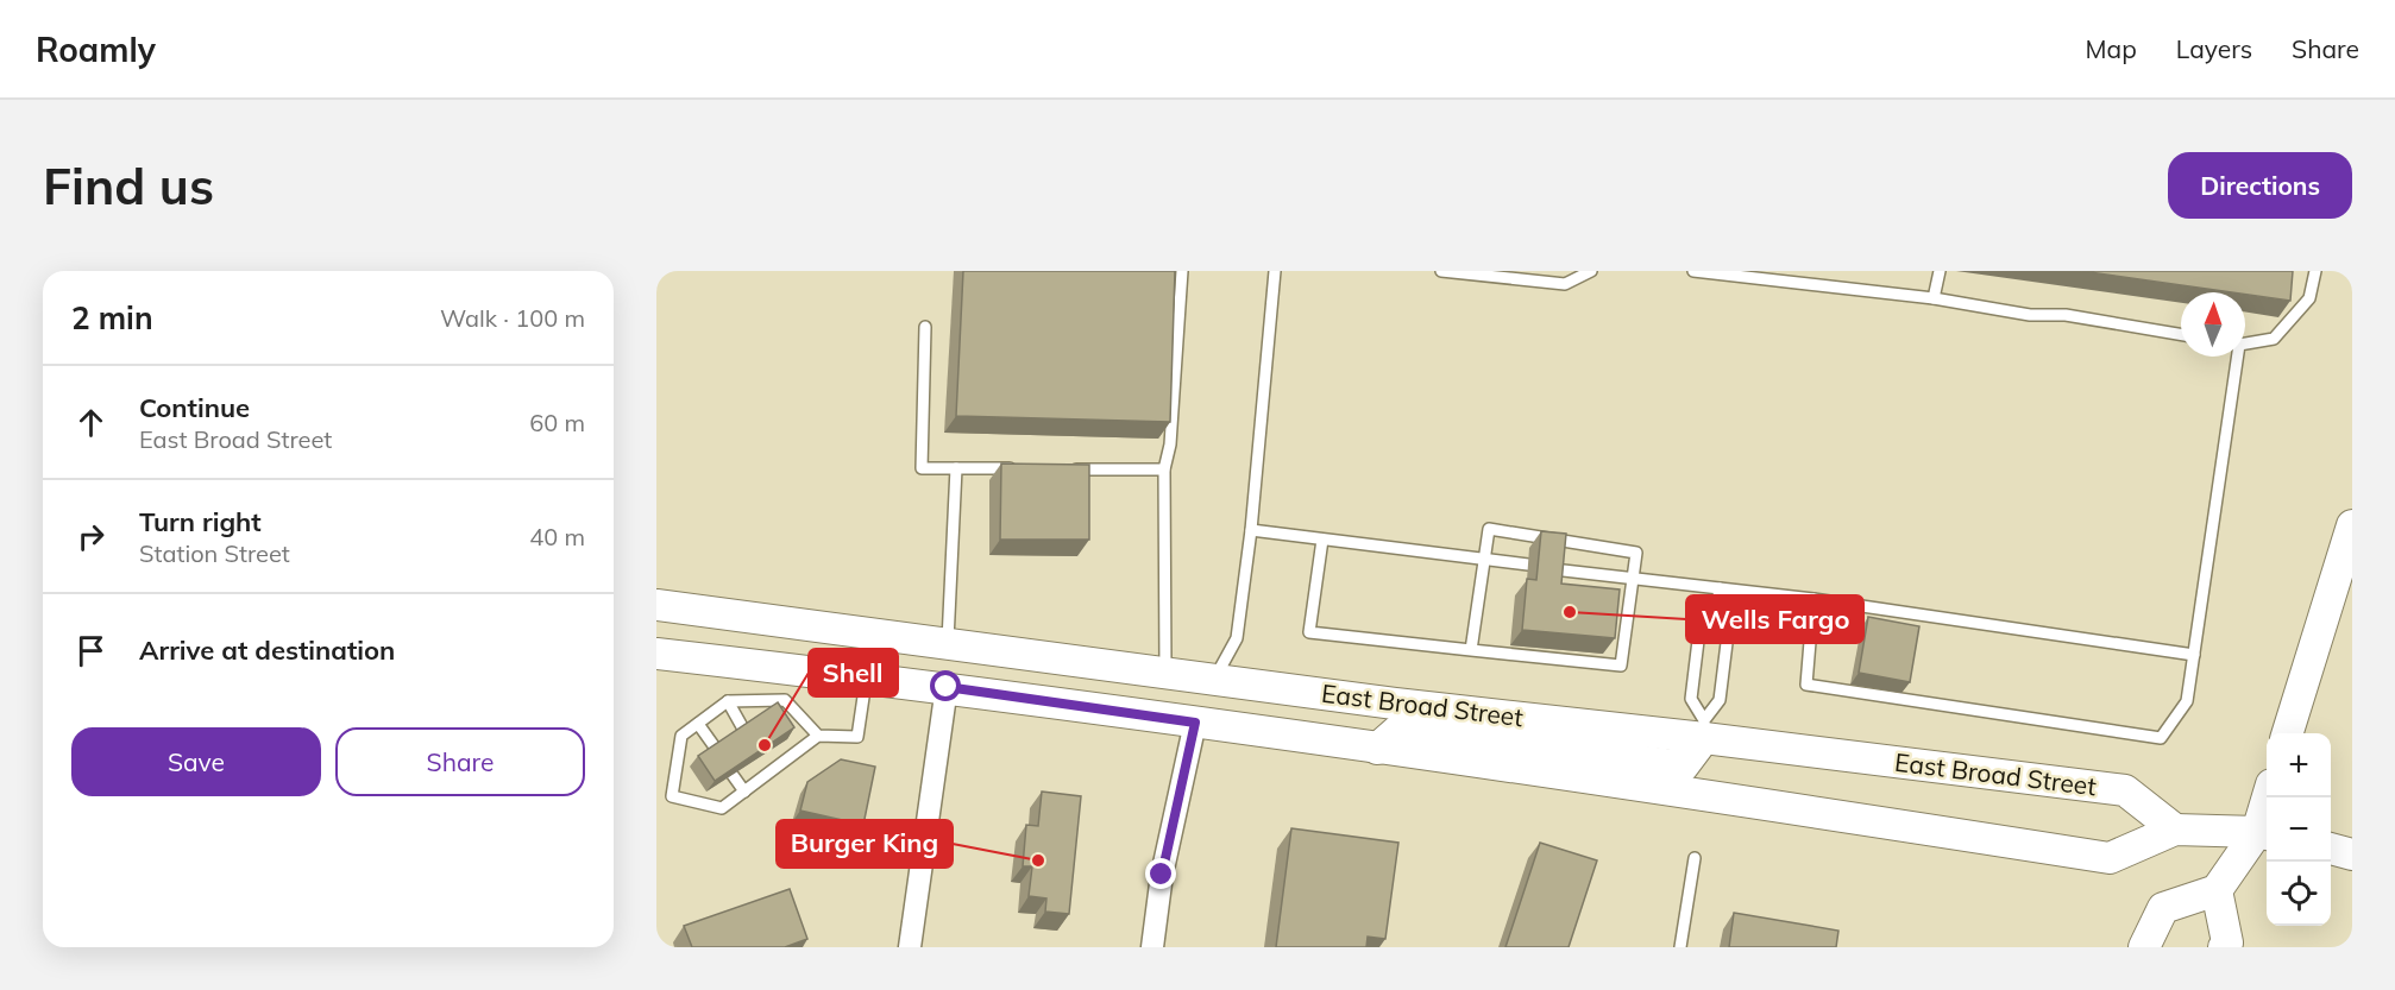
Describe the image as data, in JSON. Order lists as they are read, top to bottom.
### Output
{
  "streets": {
    "main road": ["East Broad Street"]
  },
  "places": ["Wells Fargo", "Shell", "Burger King"],
  "north": "top",
  "page": {
    "header": "Roamly",
    "nav": ["Map", "Layers", "Share"],
    "buttons": [
      "Directions",
      ["Save", "Share"]
    ],
    "title": "Find us",
    "heading": ["2 min", "Walk · 100 m"],
    "list": [
      ["Continue", "East Broad Street", "60 m"],
      ["Turn right", "Station Street", "40 m"],
      "Arrive at destination"
    ],
    "map_buttons": ["+", "−"]
  }
}
